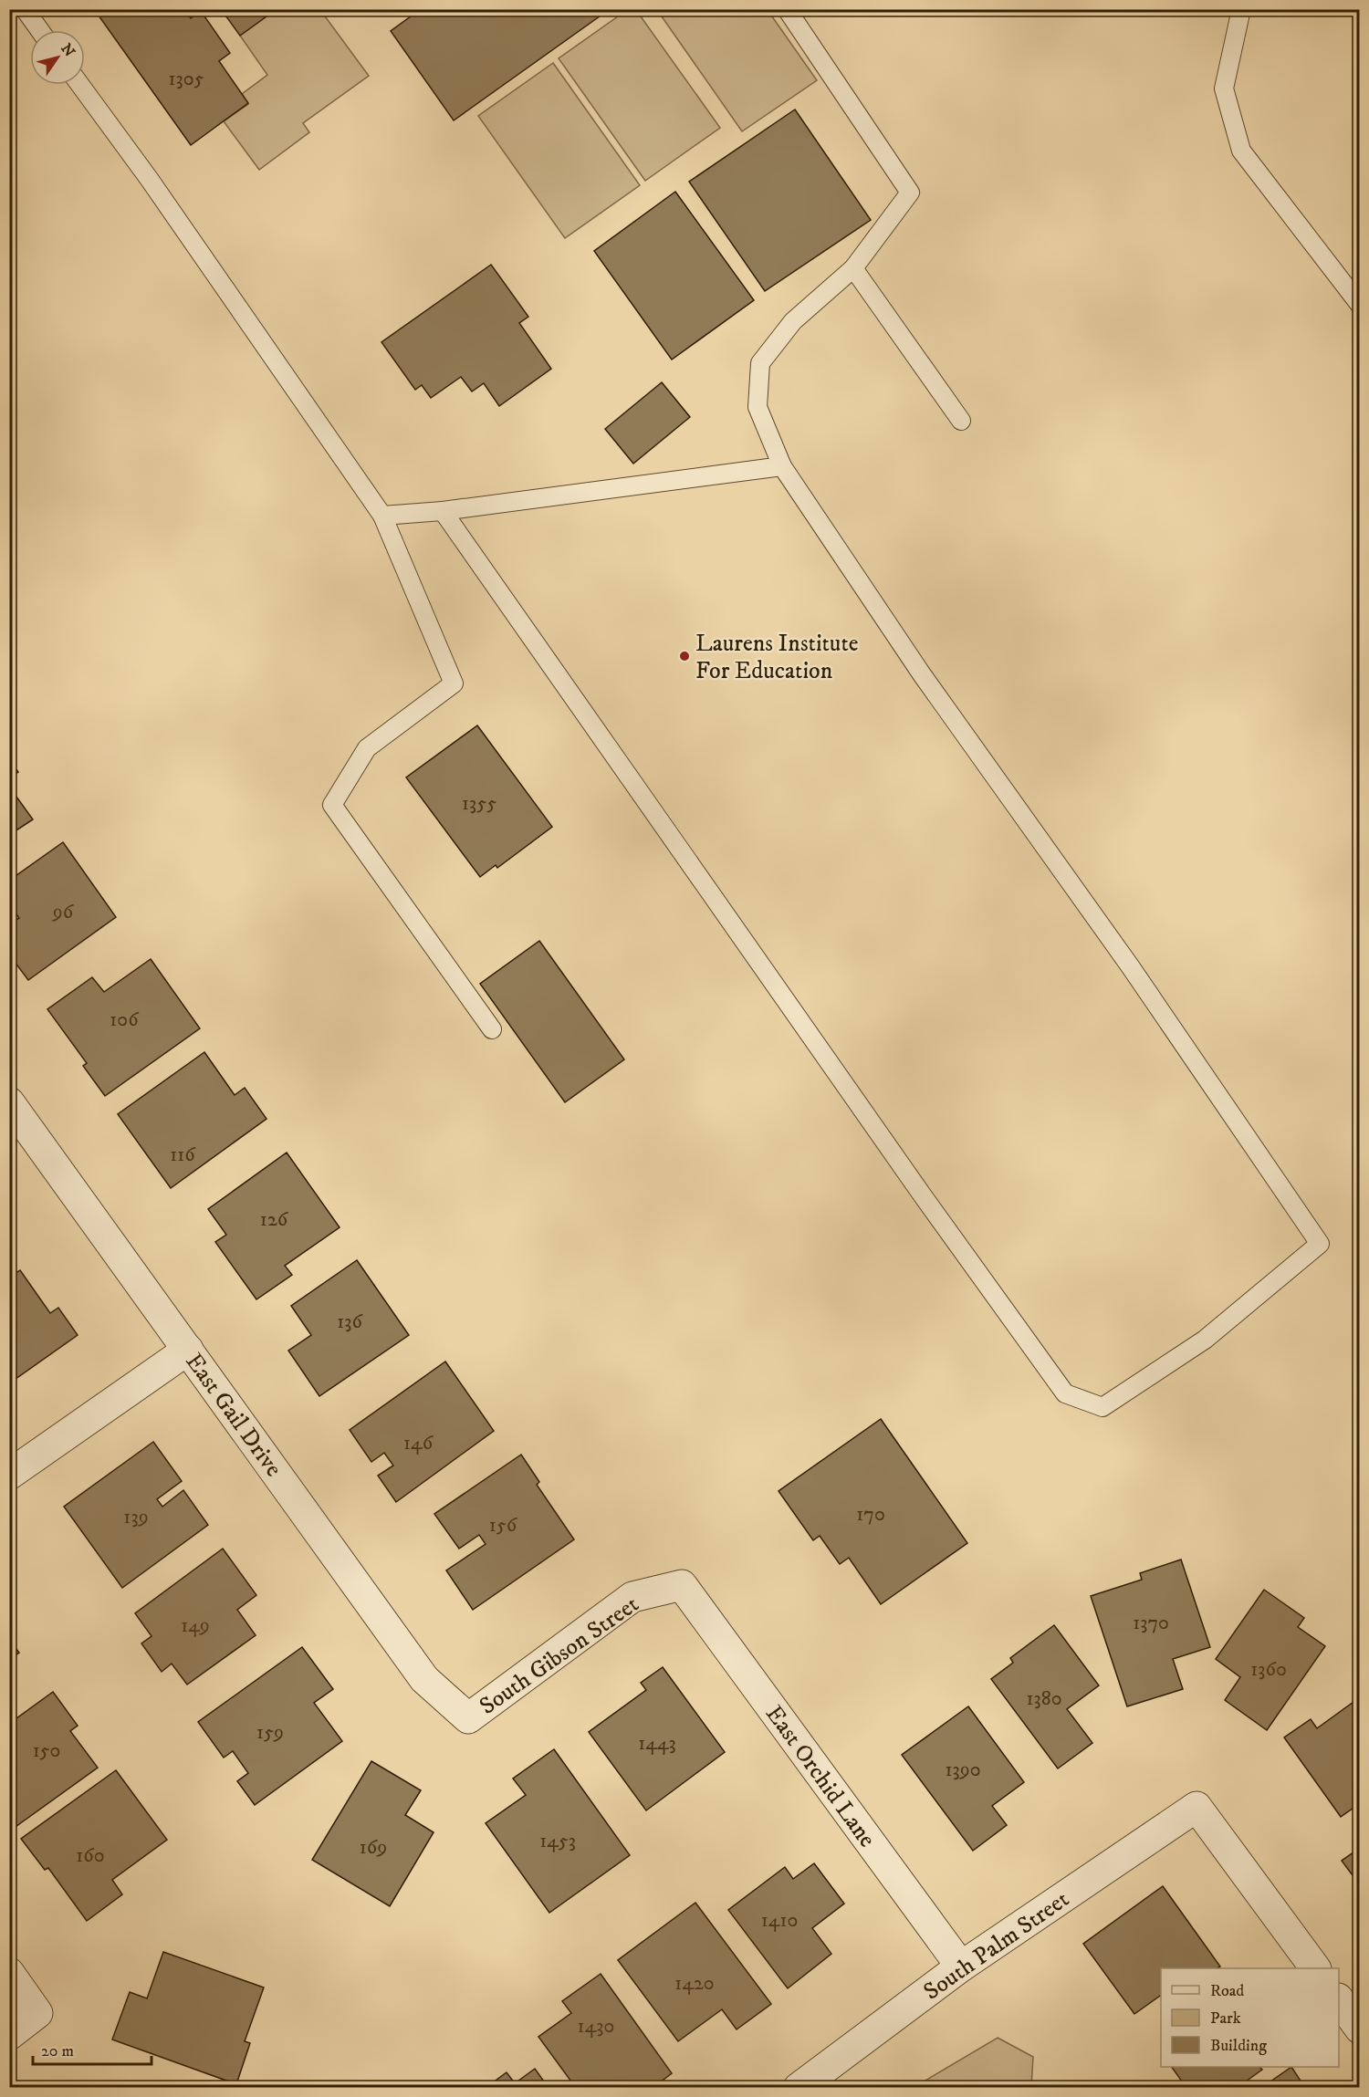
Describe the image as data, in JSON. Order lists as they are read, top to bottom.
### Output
{
  "streets": {
    "street": [
      "East Gail Drive",
      "South Gibson Street",
      "East Orchid Lane",
      "South Palm Street"
    ]
  },
  "crossings": [
    ["East Gail Drive", "South Gibson Street"],
    ["South Gibson Street", "East Orchid Lane"],
    ["East Orchid Lane", "South Palm Street"]
  ],
  "places": ["Laurens Institute For Education"],
  "house_numbers": [
    "1305",
    "1355",
    "96",
    "106",
    "116",
    "126",
    "136",
    "146",
    "170",
    "139",
    "156",
    "1370",
    "149",
    "1360",
    "1380",
    "159",
    "1443",
    "150",
    "1390",
    "1453",
    "169",
    "160",
    "1410",
    "1420",
    "1430"
  ],
  "legend": ["Road", "Park", "Building"],
  "scale_bar": "20 m",
  "north": "top right"
}
